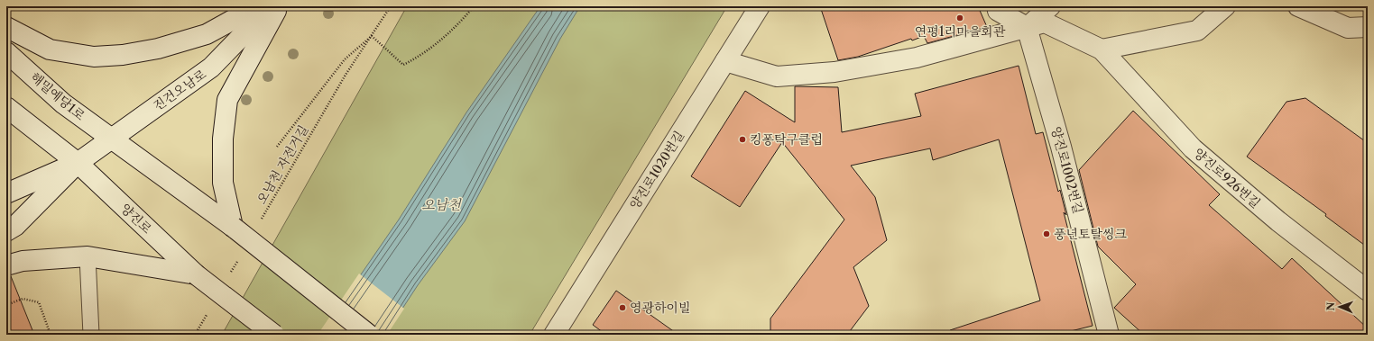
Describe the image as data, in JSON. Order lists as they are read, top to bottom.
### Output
{
  "streets": {
    "street": [
      "진건오남로",
      "해밀예당1로",
      "양진로1020번길",
      "양진로1002번길",
      "양진로926번길",
      "양진로"
    ],
    "path": ["오남천 자전거길"]
  },
  "crossings": [
    ["진건오남로", "해밀예당1로"],
    ["진건오남로", "양진로"],
    ["양진로1002번길", "양진로926번길"]
  ],
  "water": ["오남천"],
  "places": [
    "연평1리마을회관",
    "킹퐁탁구클럽",
    "풍년토탈씽크",
    "영광하이빌"
  ],
  "north": "left"
}
